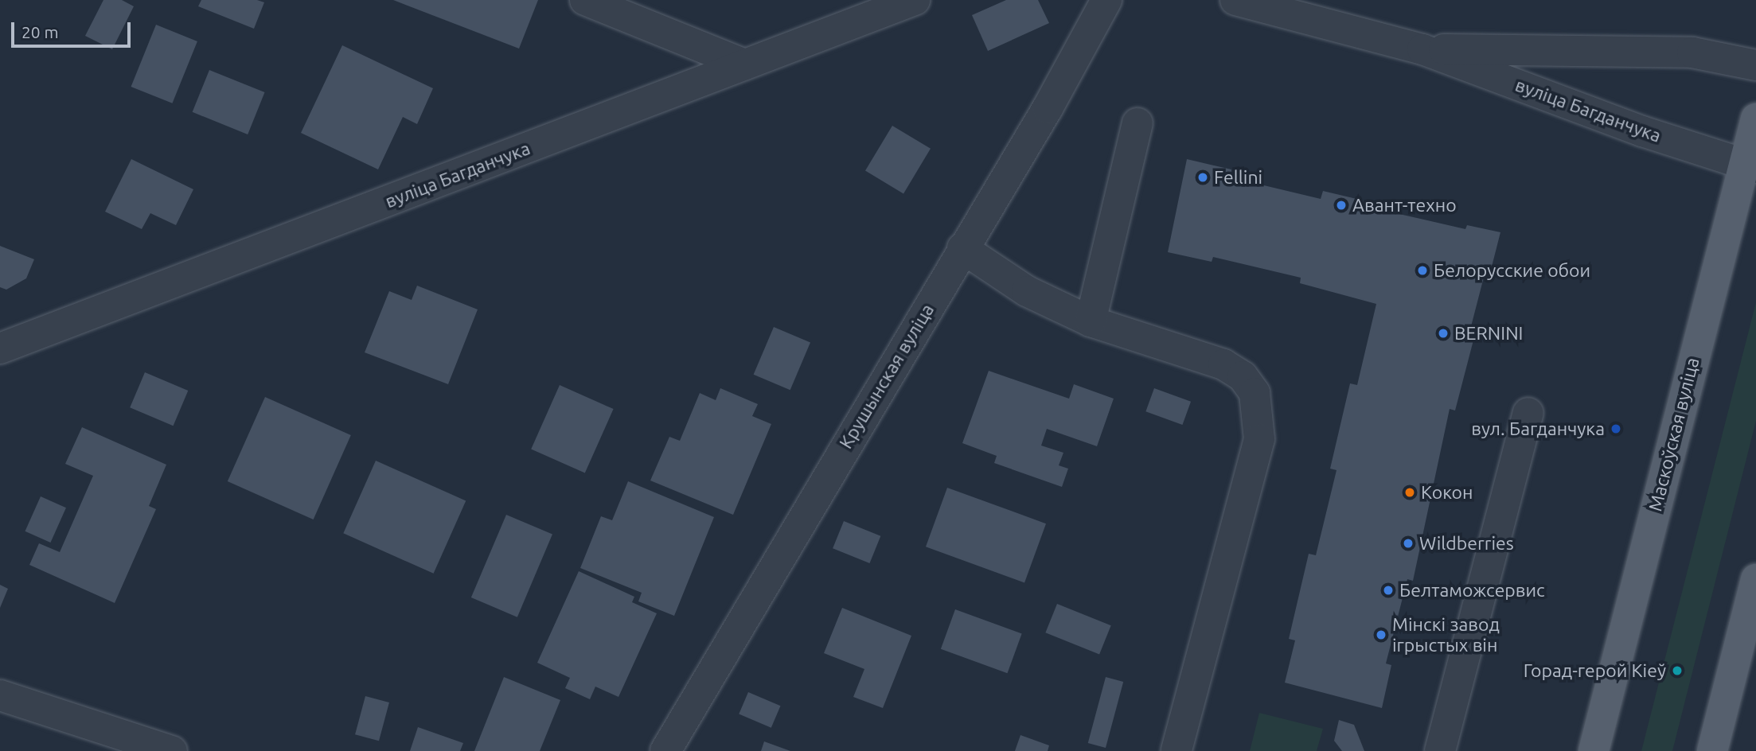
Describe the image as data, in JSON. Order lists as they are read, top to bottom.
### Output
{
  "streets": {
    "main road": ["Маскоўская вуліца"],
    "street": ["вуліца Багданчука", "Крушынская вуліца"]
  },
  "crossings": [
    ["вуліца Багданчука", "Маскоўская вуліца"]
  ],
  "places": [
    "Fellini",
    "Авант-техно",
    "Белорусские обои",
    "BERNINI",
    "вул. Багданчука",
    "Кокон",
    "Wildberries",
    "Белтаможсервис",
    "Мінскі завод ігрыстых він",
    "Горад-герой Кіеў"
  ],
  "scale_bar": "20 m"
}
